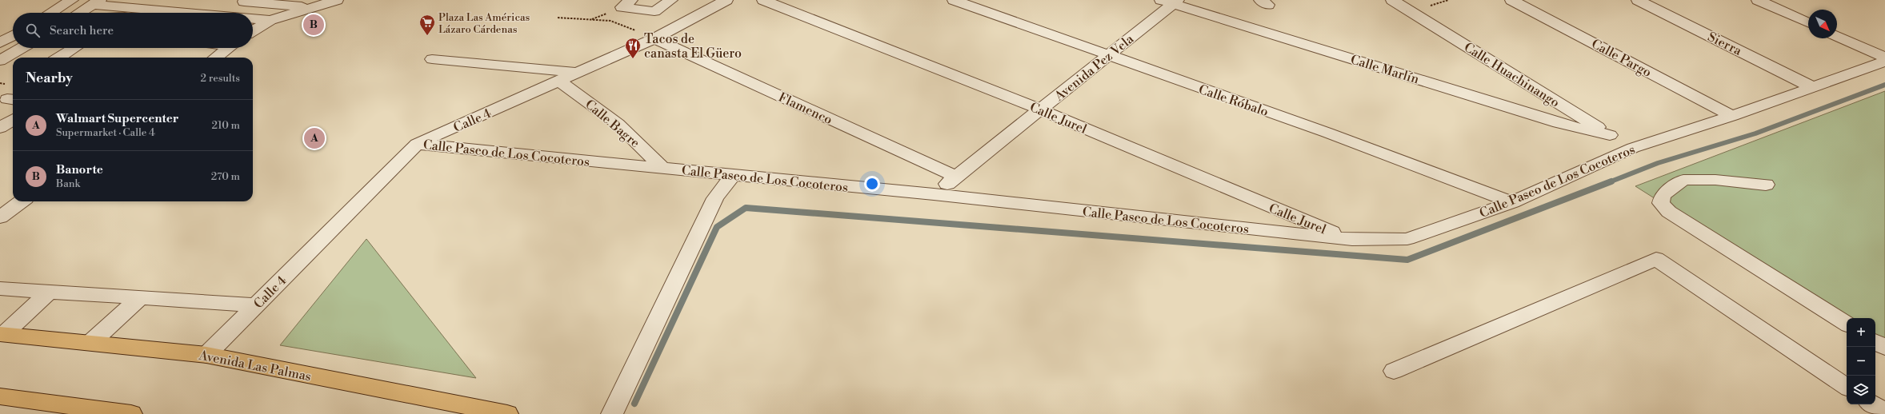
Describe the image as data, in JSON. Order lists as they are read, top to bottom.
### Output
{
  "streets": {
    "main road": ["Avenida Las Palmas"],
    "street": [
      "Sierra",
      "Calle Pargo",
      "Avenida Pez Vela",
      "Calle Marlín",
      "Calle Huachinango",
      "Calle Róbalo",
      "Flamenco",
      "Calle Jurel",
      "Calle 4",
      "Calle Bagre",
      "Calle Paseo de Los Cocoteros"
    ]
  },
  "crossings": [
    ["Sierra", "Calle Paseo de Los Cocoteros"],
    ["Calle Pargo", "Calle Paseo de Los Cocoteros"],
    ["Avenida Pez Vela", "Calle Marlín"],
    ["Avenida Pez Vela", "Calle Róbalo"],
    ["Avenida Pez Vela", "Flamenco"],
    ["Avenida Pez Vela", "Calle Jurel"],
    ["Avenida Pez Vela", "Calle Paseo de Los Cocoteros"],
    ["Calle Marlín", "Calle Huachinango"],
    ["Calle Huachinango", "Calle Paseo de Los Cocoteros"],
    ["Calle Róbalo", "Calle Paseo de Los Cocoteros"],
    ["Flamenco", "Calle 4"],
    ["Calle Jurel", "Calle Paseo de Los Cocoteros"],
    ["Calle 4", "Calle Bagre"],
    ["Calle 4", "Calle Paseo de Los Cocoteros"],
    ["Calle 4", "Avenida Las Palmas"],
    ["Calle Bagre", "Calle Paseo de Los Cocoteros"]
  ],
  "places": {
    "supermarket": ["Plaza Las Américas Lázaro Cárdenas"],
    "restaurant": ["Tacos de canasta El Güero"]
  },
  "north": "bottom right",
  "page": {
    "pins": ["B", "A"],
    "search": "Search here",
    "heading": ["Nearby", "2 results"],
    "list": [
      {
        "mark": "A",
        "name": "Walmart Supercenter",
        "note": "Supermarket · Calle 4",
        "value": "210 m"
      },
      {
        "mark": "B",
        "name": "Banorte",
        "note": "Bank",
        "value": "270 m"
      }
    ],
    "map_buttons": ["+", "−"]
  }
}
